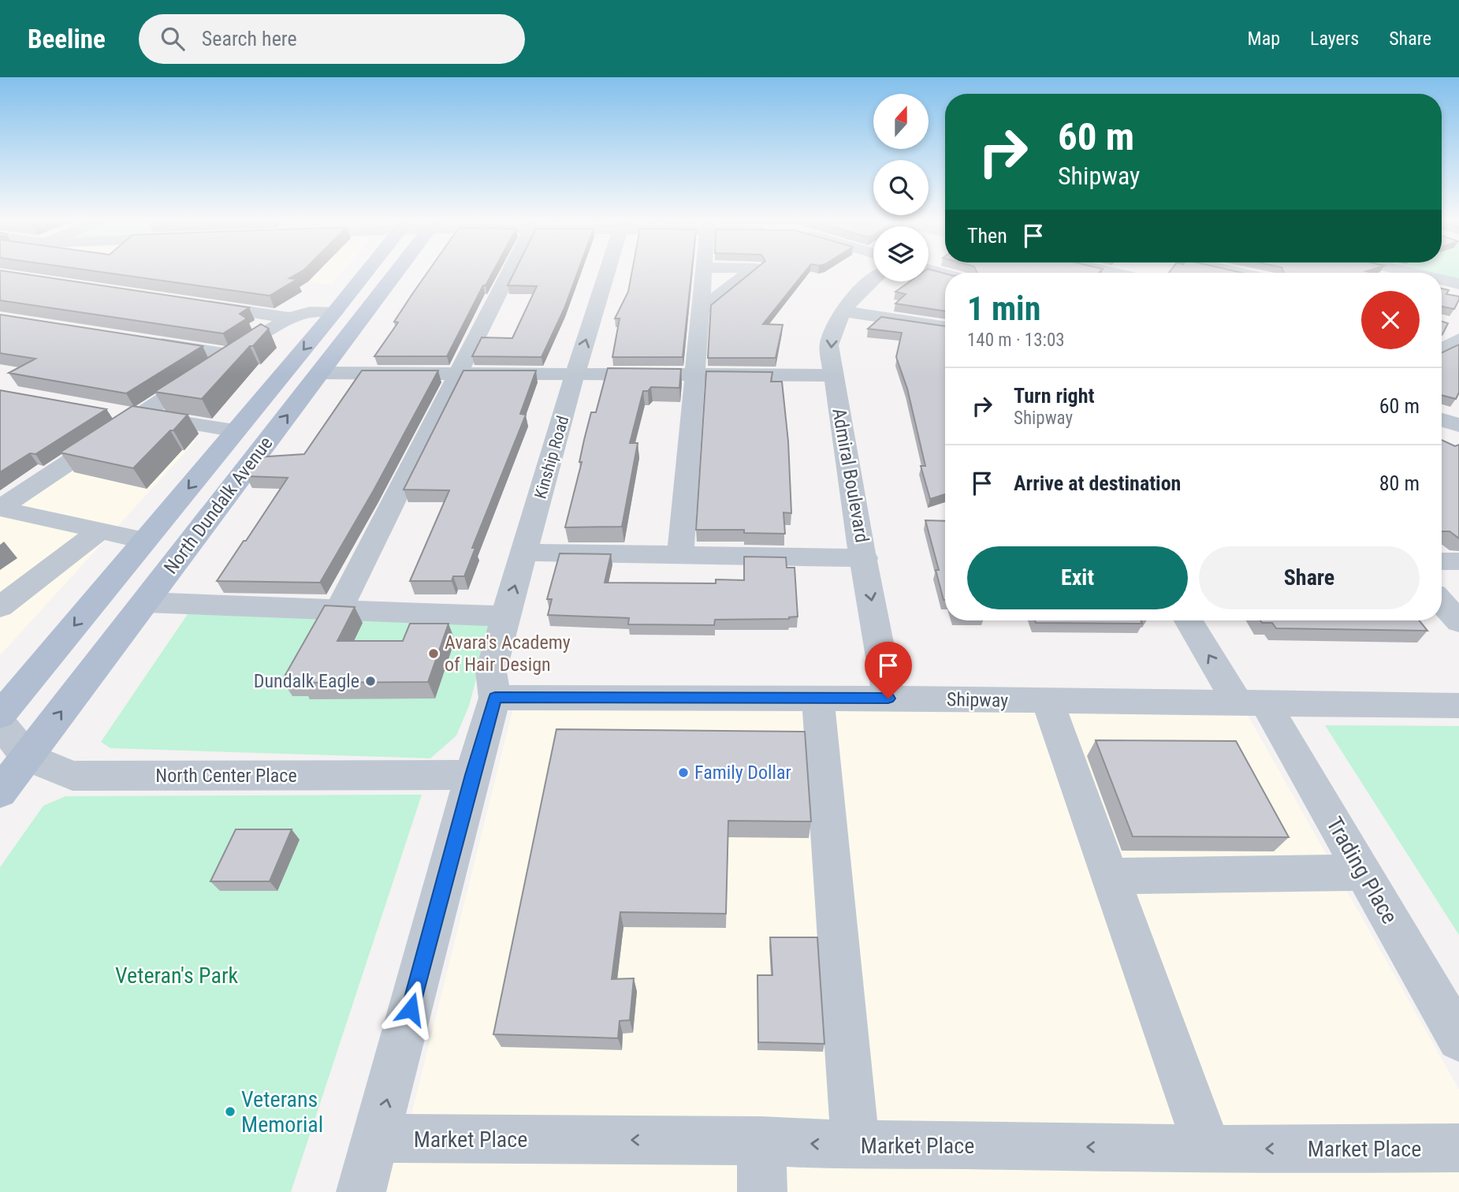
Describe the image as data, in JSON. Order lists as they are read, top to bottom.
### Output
{
  "streets": {
    "main road": ["North Dundalk Avenue"],
    "street": [
      "Kinship Road",
      "Admiral Boulevard",
      "Shipway",
      "North Center Place",
      "Trading Place",
      "Market Place"
    ]
  },
  "crossings": [
    ["Kinship Road", "Shipway"],
    ["Admiral Boulevard", "Shipway"],
    ["North Dundalk Avenue", "North Center Place"],
    ["Shipway", "Trading Place"]
  ],
  "one_way": ["Market Place"],
  "parks": ["Veteran's Park"],
  "places": [
    "Avara's Academy of Hair Design",
    "Dundalk Eagle",
    "Family Dollar",
    "Veterans Memorial"
  ],
  "north": "top",
  "page": {
    "header": "Beeline",
    "search": "Search here",
    "nav": ["Map", "Layers", "Share"],
    "turn": ["60 m", "Shipway"],
    "then": "Then",
    "heading": ["1 min", "140 m · 13:03"],
    "list": [
      {
        "name": "Turn right",
        "note": "Shipway",
        "value": "60 m"
      },
      {
        "name": "Arrive at destination",
        "value": "80 m"
      }
    ],
    "buttons": ["Exit", "Share"]
  }
}
